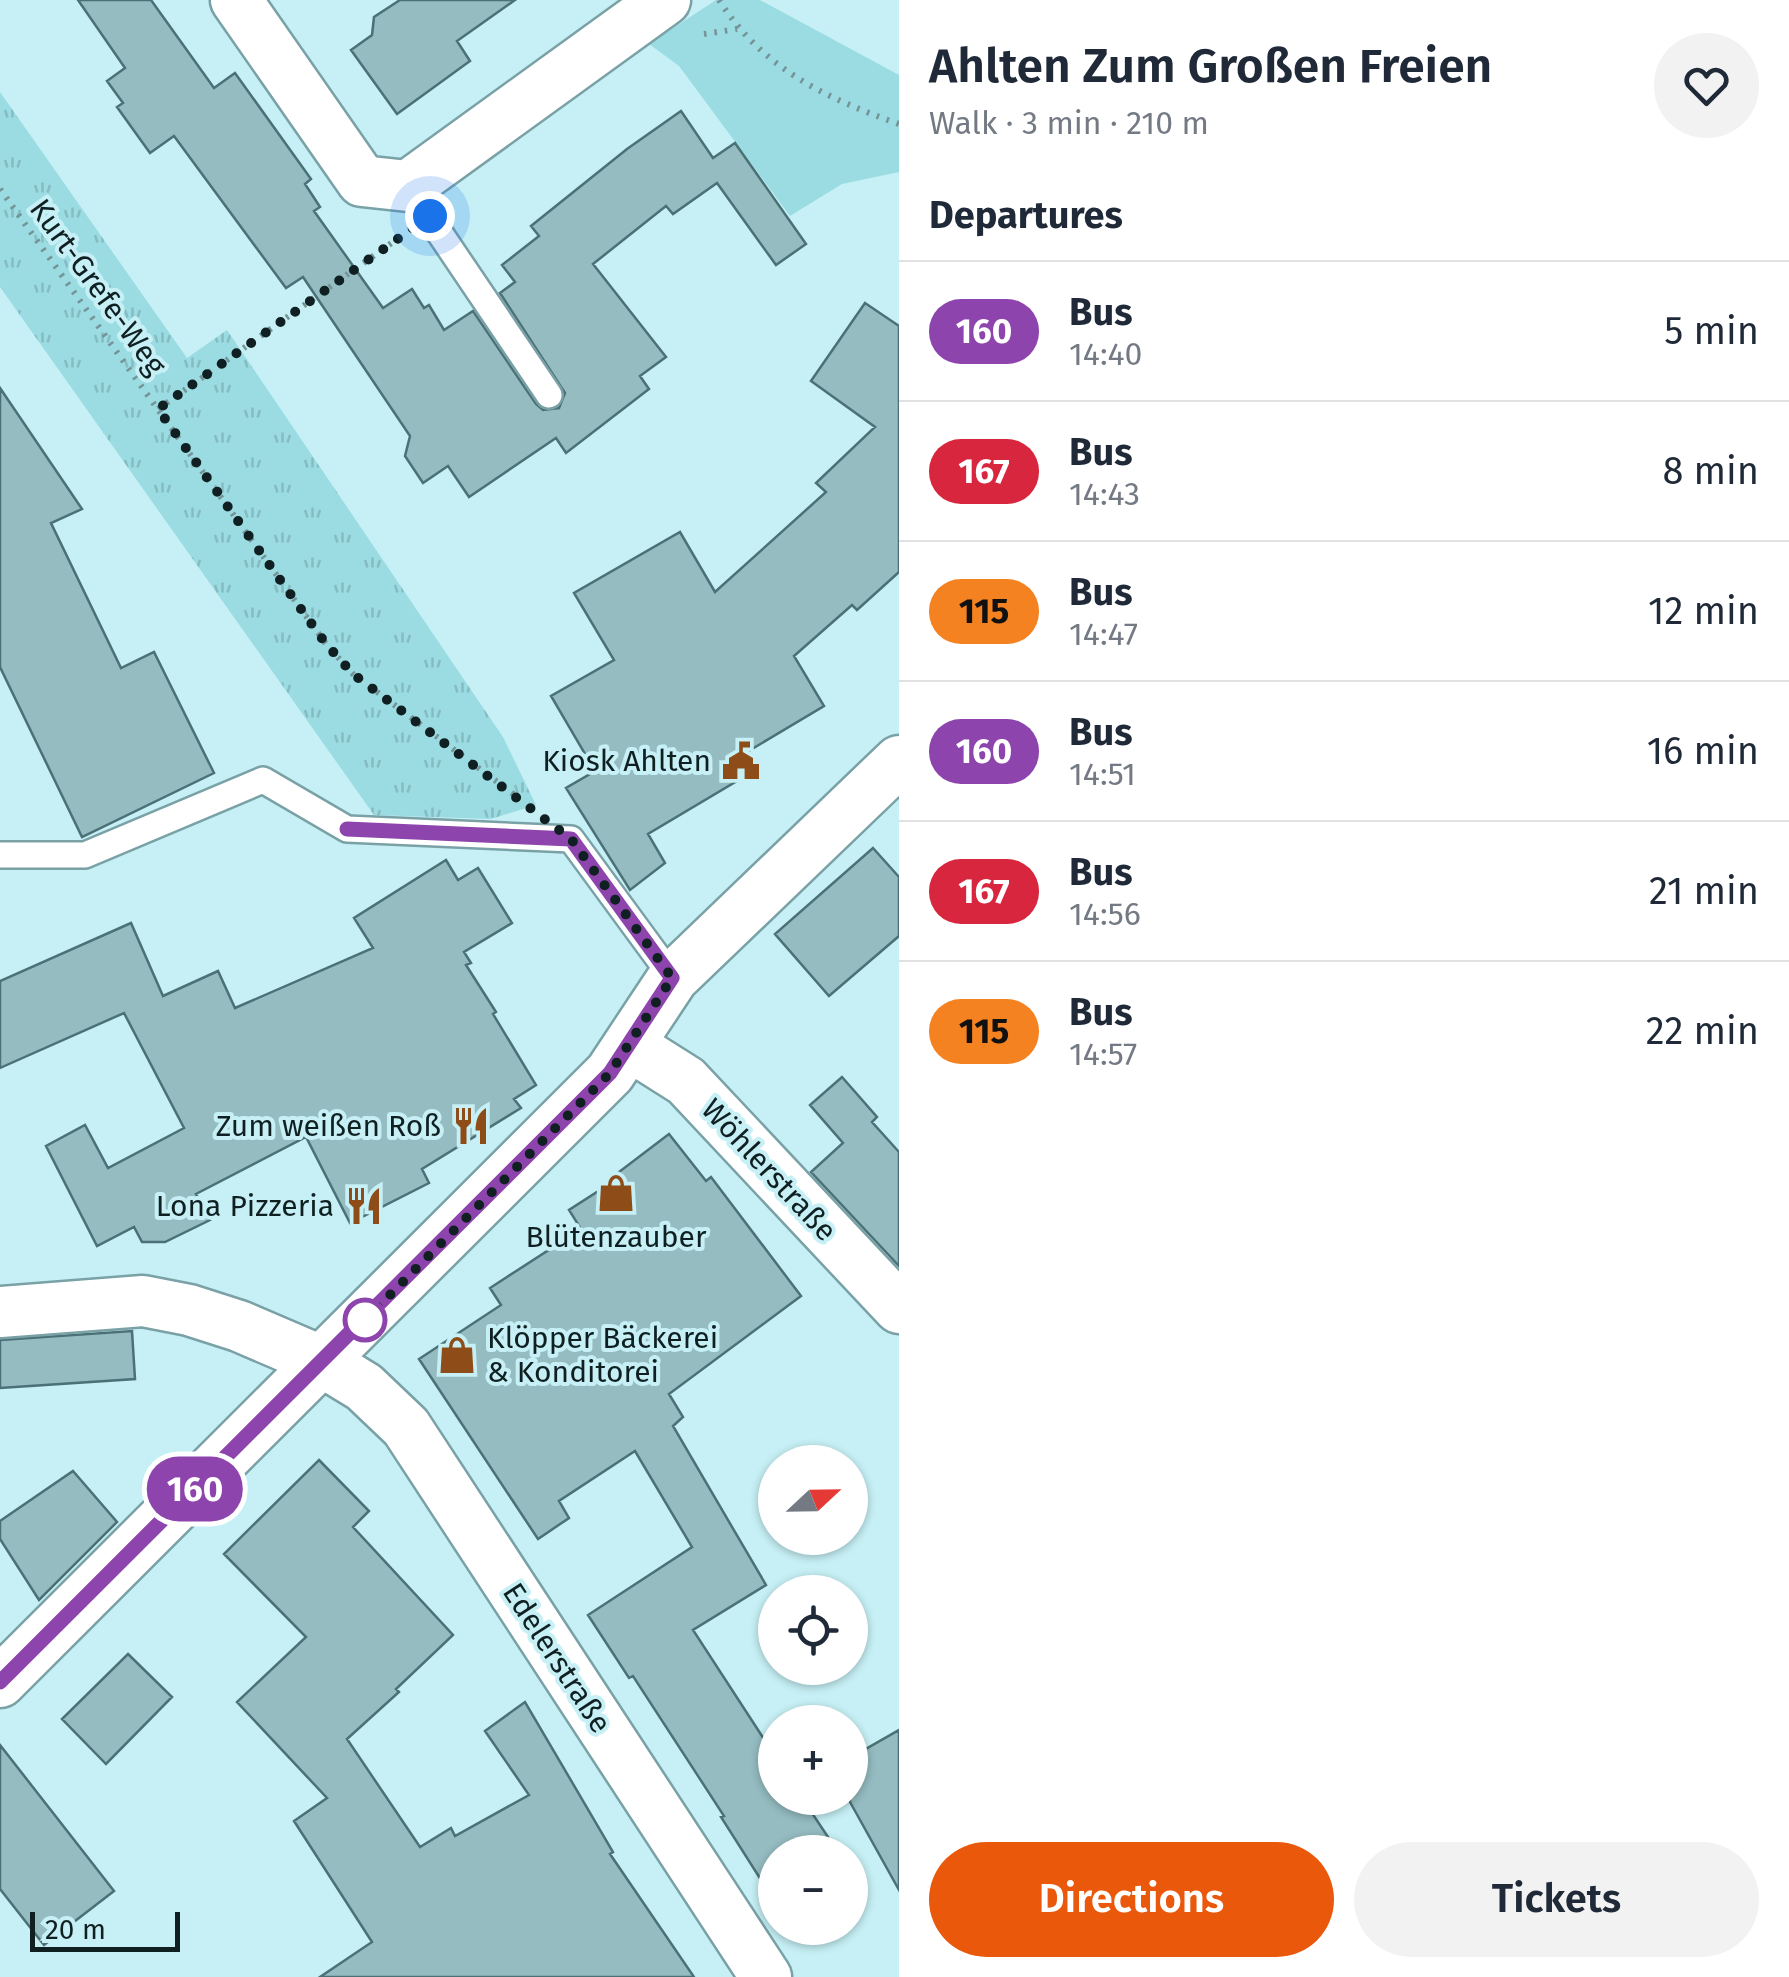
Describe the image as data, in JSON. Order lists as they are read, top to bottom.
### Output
{
  "streets": {
    "street": ["Wöhlerstraße", "Edelerstraße"],
    "path": ["Kurt-Grefe-Weg"]
  },
  "places": {
    "public building": ["Kiosk Ahlten"],
    "restaurant": ["Zum weißen Roß", "Lona Pizzeria"],
    "shop": ["Blütenzauber", "Klöpper Bäckerei & Konditorei"]
  },
  "lines": ["bus line 160"],
  "scale_bar": "20 m",
  "north": "right",
  "page": {
    "on_map": "160",
    "heading": [
      ["Ahlten Zum Großen Freien", "Walk · 3 min · 210 m"],
      "Departures"
    ],
    "list": [
      {
        "mark": "160",
        "name": "Bus",
        "note": "14:40",
        "value": "5 min"
      },
      {
        "mark": "167",
        "name": "Bus",
        "note": "14:43",
        "value": "8 min"
      },
      {
        "mark": "115",
        "name": "Bus",
        "note": "14:47",
        "value": "12 min"
      },
      {
        "mark": "160",
        "name": "Bus",
        "note": "14:51",
        "value": "16 min"
      },
      {
        "mark": "167",
        "name": "Bus",
        "note": "14:56",
        "value": "21 min"
      },
      {
        "mark": "115",
        "name": "Bus",
        "note": "14:57",
        "value": "22 min"
      }
    ],
    "map_buttons": ["+", "−"],
    "buttons": ["Directions", "Tickets"],
    "scale": "20 m"
  }
}
